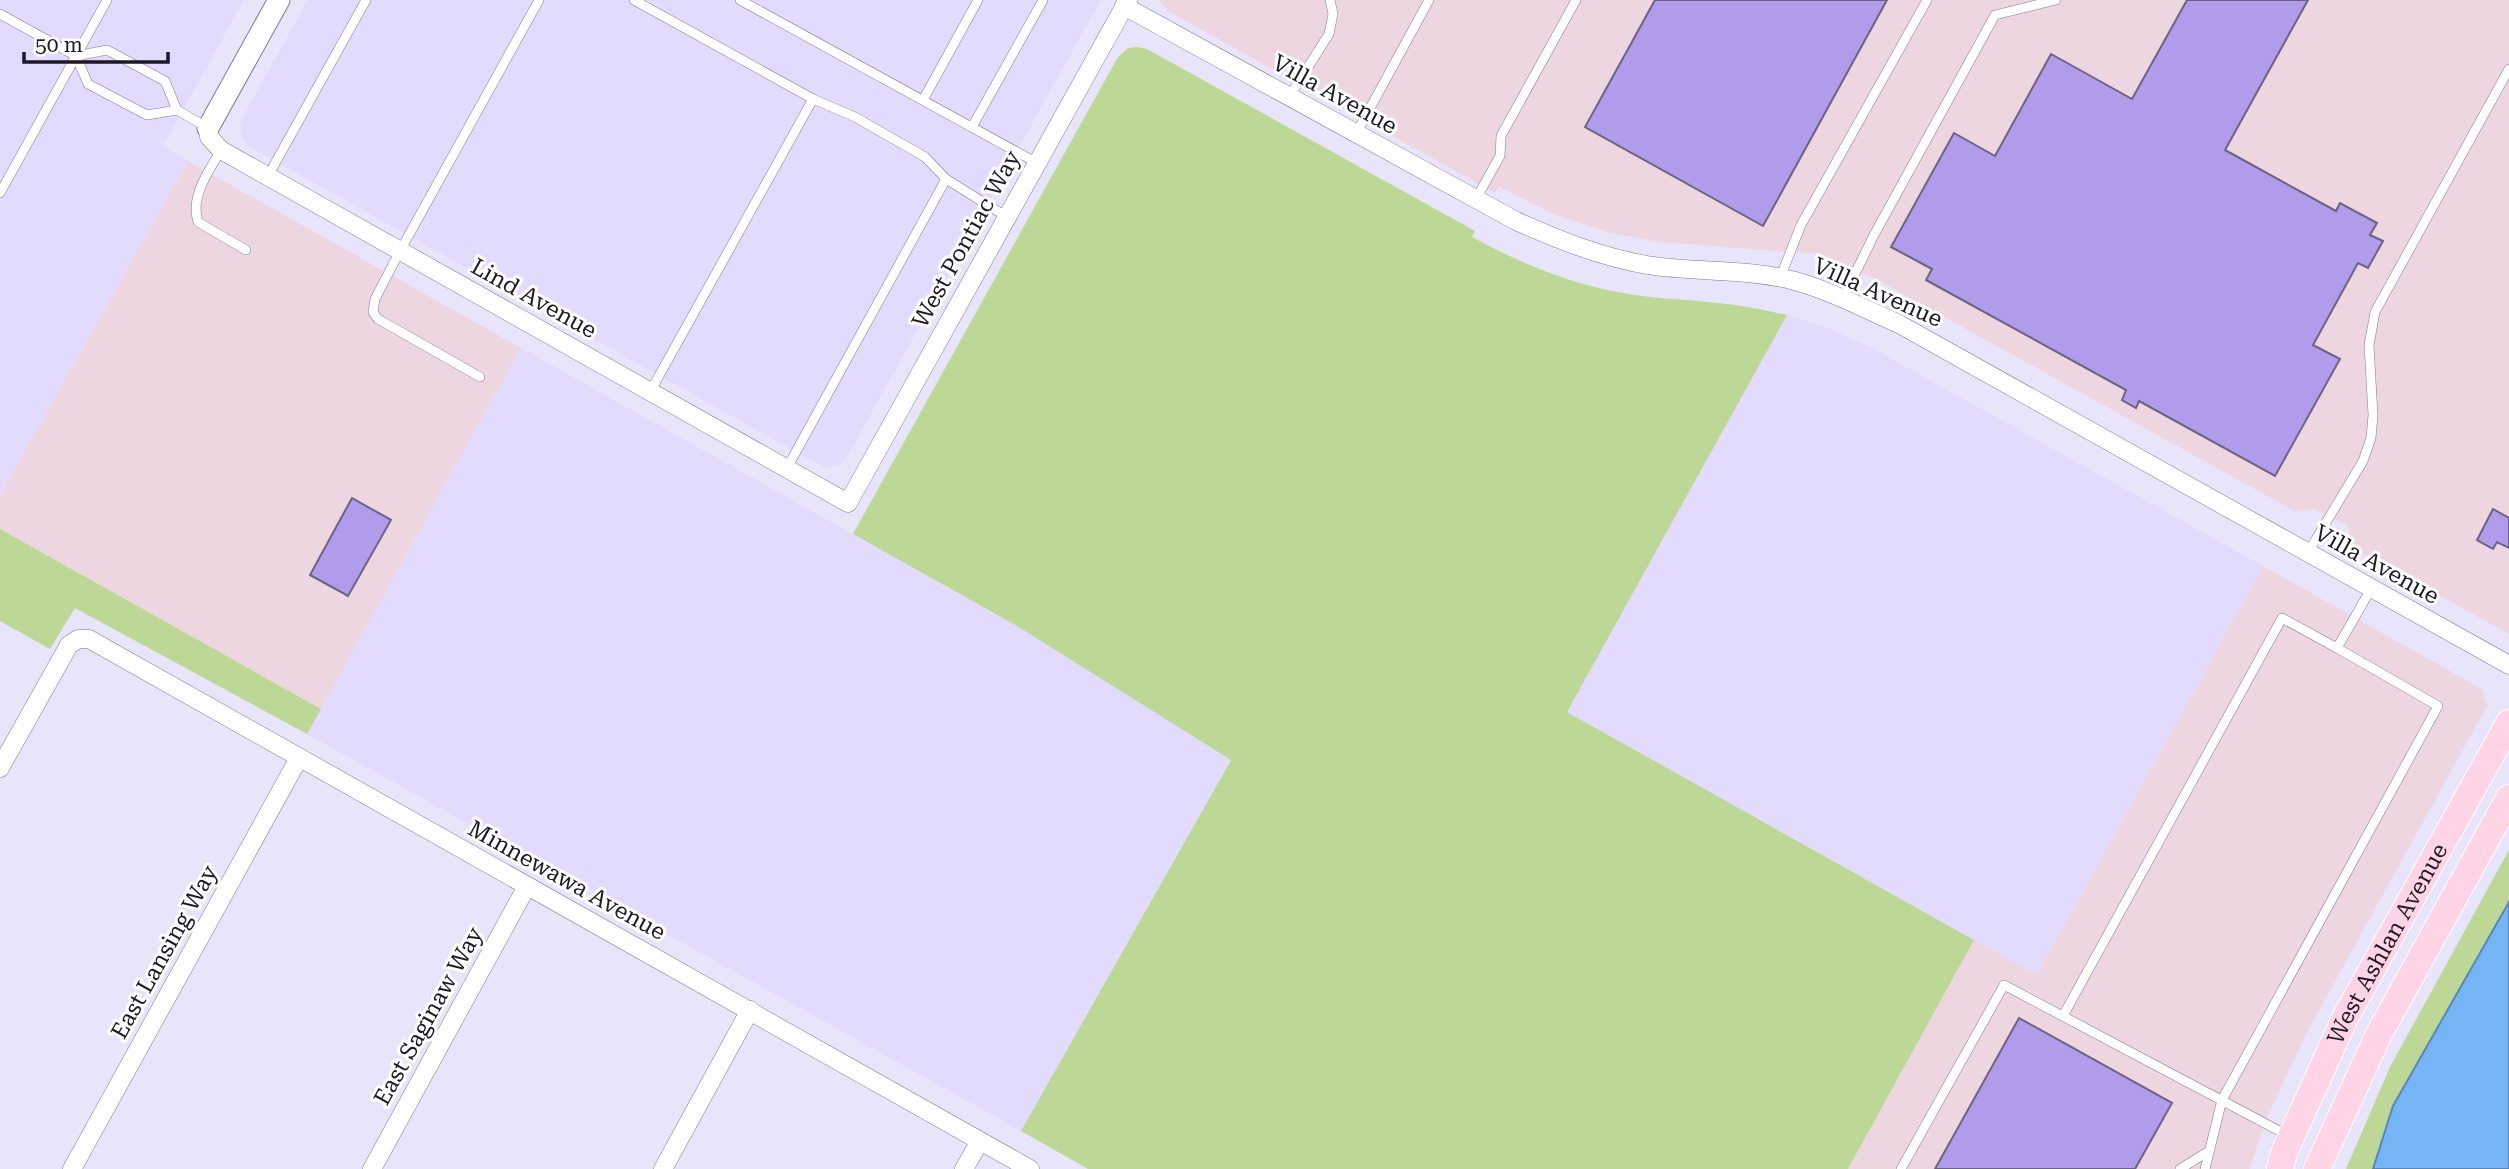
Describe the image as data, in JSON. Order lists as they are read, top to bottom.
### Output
{
  "streets": {
    "main road": ["West Ashlan Avenue"],
    "street": [
      "Villa Avenue",
      "West Pontiac Way",
      "Lind Avenue",
      "Minnewawa Avenue",
      "East Lansing Way",
      "East Saginaw Way"
    ]
  },
  "crossings": [
    ["Villa Avenue", "West Pontiac Way"],
    ["West Pontiac Way", "Lind Avenue"],
    ["Minnewawa Avenue", "East Lansing Way"],
    ["Minnewawa Avenue", "East Saginaw Way"]
  ],
  "scale_bar": "50 m"
}
